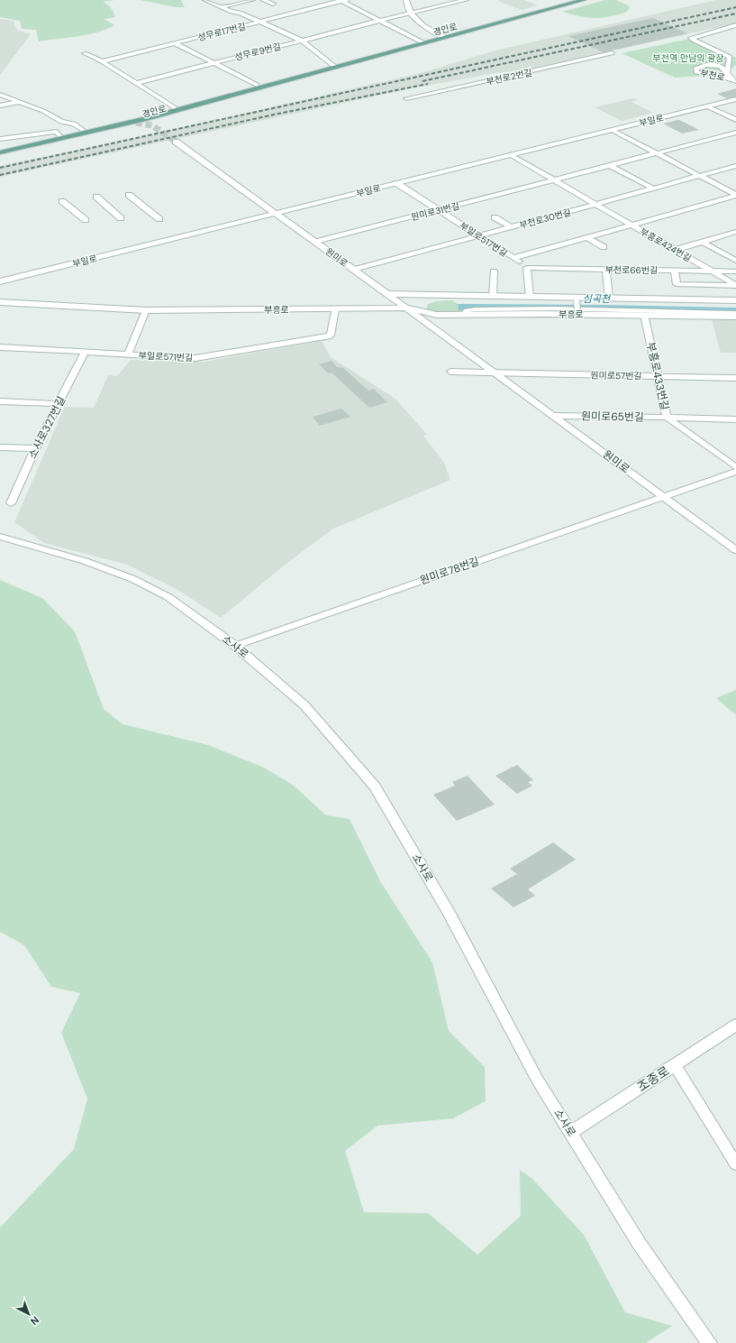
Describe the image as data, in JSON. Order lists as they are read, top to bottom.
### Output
{
  "streets": {
    "main road": ["경인로"],
    "street": [
      "성무로17번길",
      "성무로9번길",
      "부천로",
      "부천로2번길",
      "부일로",
      "원미로31번길",
      "부천로30번길",
      "부일로517번길",
      "부흥로424번길",
      "원미로",
      "부천로66번길",
      "부흥로",
      "부일로571번길",
      "원미로57번길",
      "부흥로433번길",
      "원미로65번길",
      "소사로327번길",
      "원미로78번길",
      "소사로",
      "조종로"
    ]
  },
  "crossings": [
    ["부일로", "부일로517번길"],
    ["부일로", "부흥로424번길"],
    ["부일로", "원미로"],
    ["원미로31번길", "부일로517번길"],
    ["원미로31번길", "부흥로424번길"],
    ["원미로31번길", "원미로"],
    ["부천로30번길", "부일로517번길"],
    ["부천로30번길", "부흥로424번길"],
    ["부천로30번길", "원미로"],
    ["부일로517번길", "부천로66번길"],
    ["부흥로424번길", "부천로66번길"],
    ["원미로", "부흥로"],
    ["원미로", "원미로57번길"],
    ["원미로", "원미로65번길"],
    ["원미로", "원미로78번길"],
    ["부흥로", "부일로571번길"],
    ["부흥로", "부흥로433번길"],
    ["부일로571번길", "소사로327번길"],
    ["원미로57번길", "부흥로433번길"],
    ["부흥로433번길", "원미로65번길"],
    ["원미로78번길", "소사로"],
    ["소사로", "조종로"]
  ],
  "water": ["심곡천"],
  "parks": ["부천역 만남의 광장"],
  "north": "bottom right"
}
